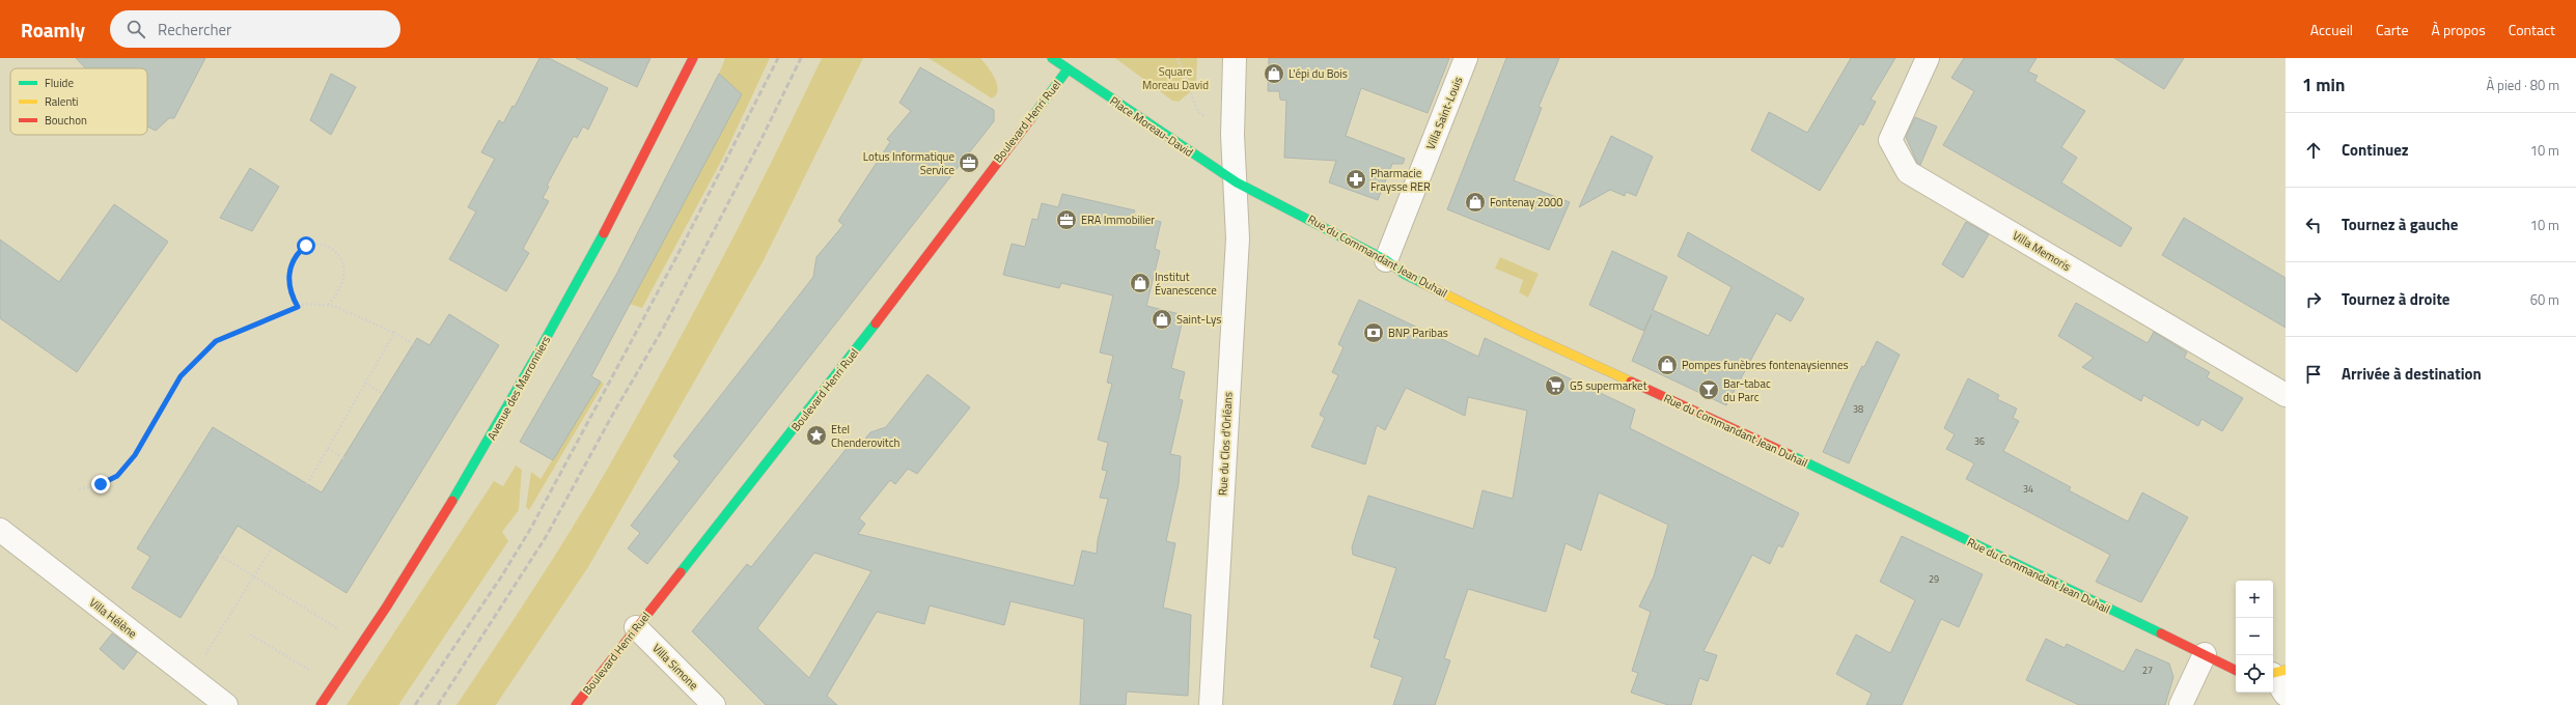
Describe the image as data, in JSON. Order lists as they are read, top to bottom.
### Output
{
  "streets": {
    "street": [
      "Villa Saint-Louis",
      "Boulevard Henri Ruel",
      "Place Moreau-David",
      "Villa Memoris",
      "Rue du Commandant Jean Duhail",
      "Avenue des Marronniers",
      "Rue du Clos d'Orléans",
      "Villa Hélène",
      "Villa Simone"
    ]
  },
  "crossings": [
    ["Villa Saint-Louis", "Rue du Commandant Jean Duhail"],
    ["Boulevard Henri Ruel", "Place Moreau-David"],
    ["Boulevard Henri Ruel", "Villa Simone"],
    ["Place Moreau-David", "Rue du Commandant Jean Duhail"],
    ["Place Moreau-David", "Rue du Clos d'Orléans"],
    ["Rue du Commandant Jean Duhail", "Rue du Clos d'Orléans"]
  ],
  "parks": ["Square Moreau David"],
  "places": {
    "shop": [
      "L'épi du Bois",
      "Fontenay 2000",
      "Institut Évanescence",
      "Saint-Lys",
      "Pompes funèbres fontenaysiennes"
    ],
    "office": ["Lotus Informatique Service", "ERA Immobilier"],
    "pharmacy": ["Pharmacie Fraysse RER"],
    "bank": ["BNP Paribas"],
    "supermarket": ["G5 supermarket"],
    "bar": ["Bar-tabac du Parc"],
    "place": ["Etel Chenderovitch"]
  },
  "house_numbers": [
    "38",
    "36",
    "34",
    "29",
    "27"
  ],
  "legend": ["Fluide", "Ralenti", "Bouchon"],
  "page": {
    "header": "Roamly",
    "search": "Rechercher",
    "nav": [
      "Accueil",
      "Carte",
      "À propos",
      "Contact"
    ],
    "heading": ["1 min", "À pied · 80 m"],
    "list": [
      ["Continuez", "10 m"],
      ["Tournez à gauche", "10 m"],
      ["Tournez à droite", "60 m"],
      "Arrivée à destination"
    ],
    "map_buttons": ["+", "−"]
  }
}
